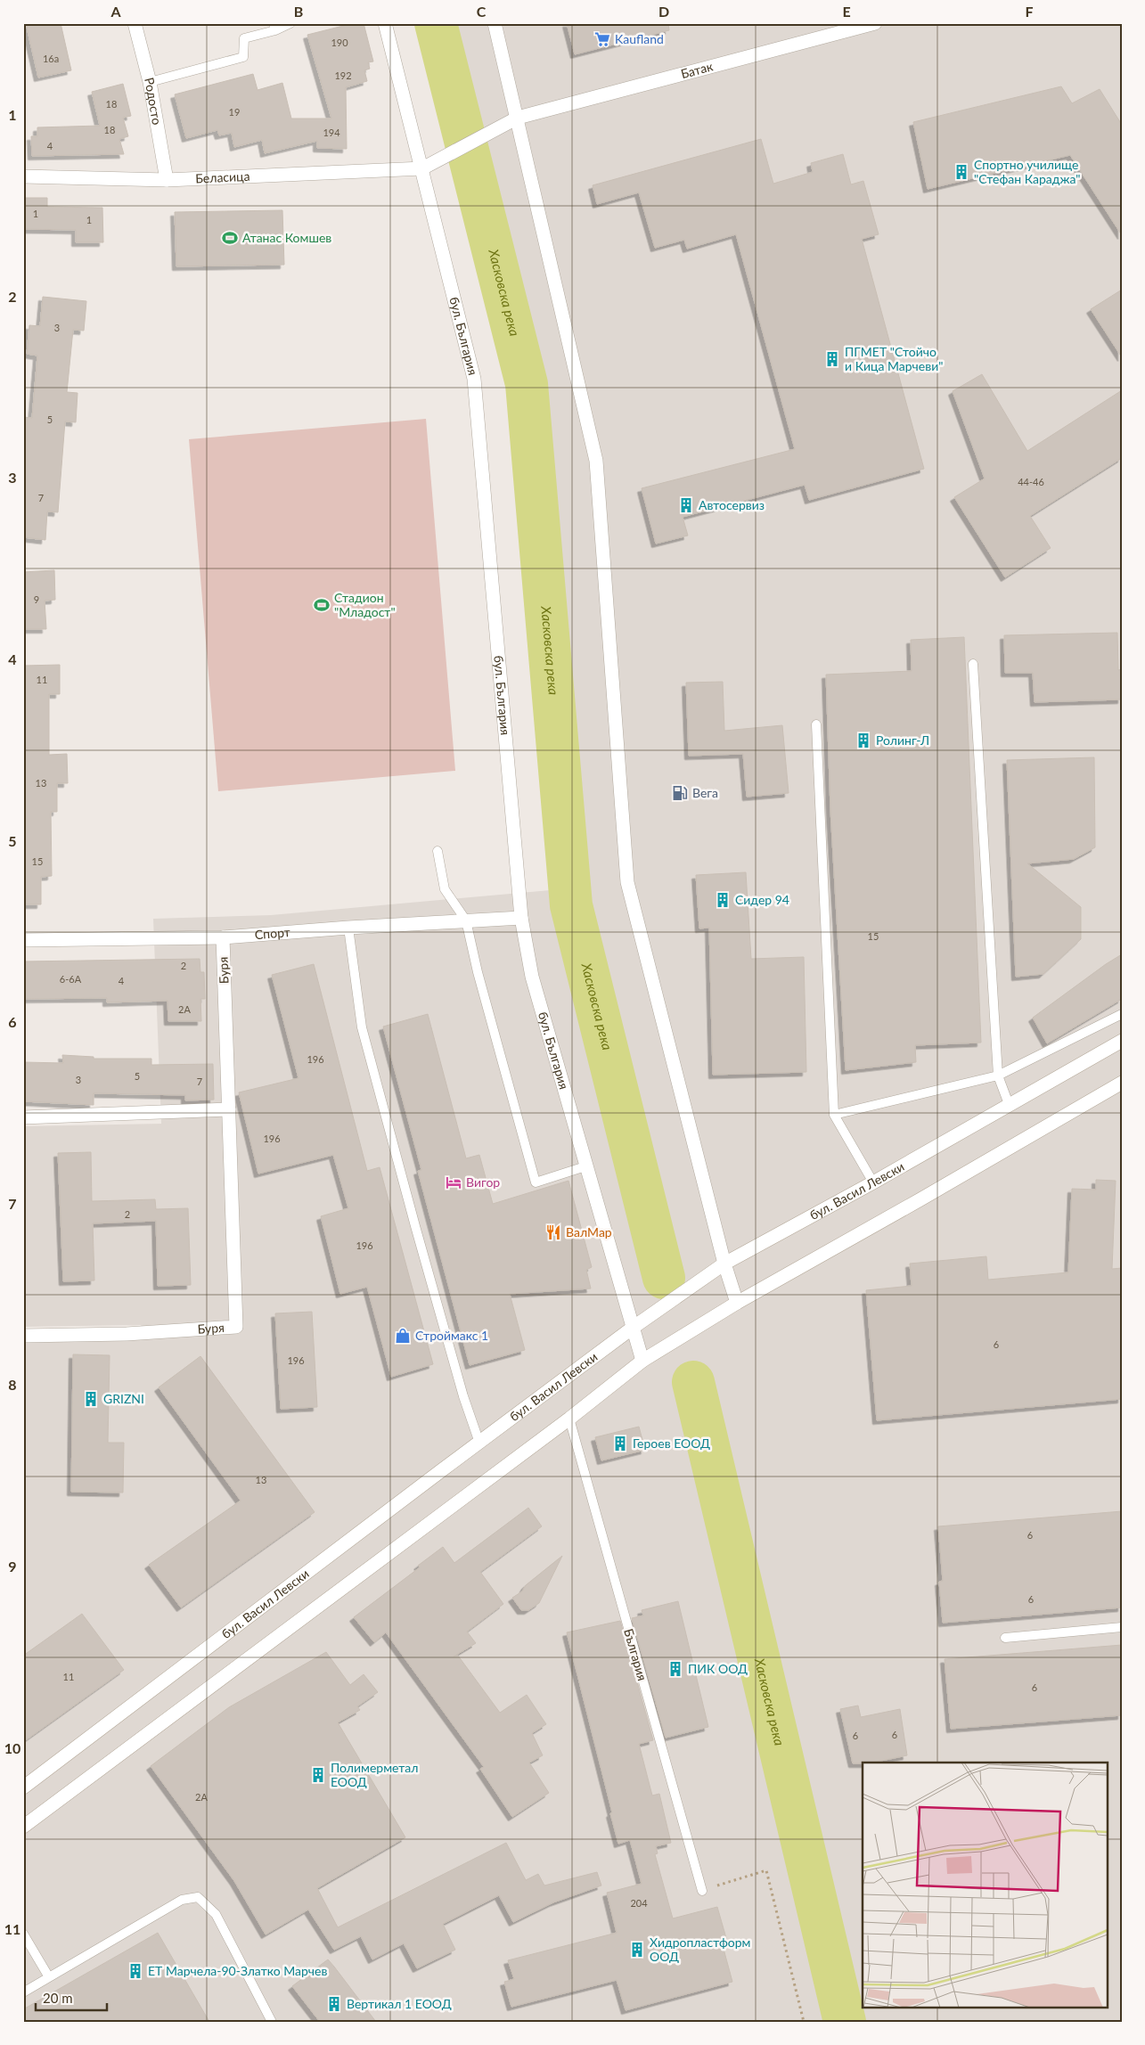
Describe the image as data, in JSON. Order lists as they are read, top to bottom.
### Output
{
  "streets": {
    "street": [
      "Батак",
      "Родосто",
      "Беласица",
      "бул. България",
      "Спорт",
      "Буря",
      "бул. Васил Левски"
    ],
    "lane": ["България"]
  },
  "crossings": [
    ["Батак", "Беласица"],
    ["Батак", "бул. България"],
    ["Родосто", "Беласица"],
    ["Беласица", "бул. България"],
    ["бул. България", "Спорт"],
    ["бул. България", "бул. Васил Левски"],
    ["Спорт", "Буря"]
  ],
  "water": ["Хасковска река"],
  "places": {
    "supermarket": ["Kaufland"],
    "building": [
      "Спортно училище \"Стефан Караджа\"",
      "ПГМЕТ \"Стойчо и Кица Марчеви\"",
      "Автосервиз",
      "Ролинг-Л",
      "Сидер 94",
      "GRIZNI",
      "Героев ЕООД",
      "ПИК ООД",
      "Полимерметал ЕООД",
      "Хидропластформ ООД",
      "ЕТ Марчела-90-Златко Марчев",
      "Вертикал 1 ЕООД"
    ],
    "sports": ["Атанас Комшев", "Стадион \"Младост\""],
    "fuel station": ["Вега"],
    "hotel": ["Вигор"],
    "restaurant": ["ВалМар"],
    "shop": ["Строймакс 1"]
  },
  "house_numbers": [
    "190",
    "16а",
    "192",
    "18",
    "19",
    "18",
    "194",
    "4",
    "1",
    "1",
    "3",
    "5",
    "44-46",
    "7",
    "9",
    "11",
    "13",
    "15",
    "15",
    "2",
    "6-6А",
    "4",
    "2А",
    "196",
    "5",
    "3",
    "7",
    "196",
    "2",
    "196",
    "6",
    "196",
    "13",
    "6",
    "6",
    "11",
    "6",
    "6",
    "6",
    "2А",
    "204"
  ],
  "scale_bar": "20 m",
  "grid": {
    "columns": [
      "A",
      "B",
      "C",
      "D",
      "E",
      "F"
    ],
    "rows": [
      "1",
      "2",
      "3",
      "4",
      "5",
      "6",
      "7",
      "8",
      "9",
      "10",
      "11"
    ]
  }
}
